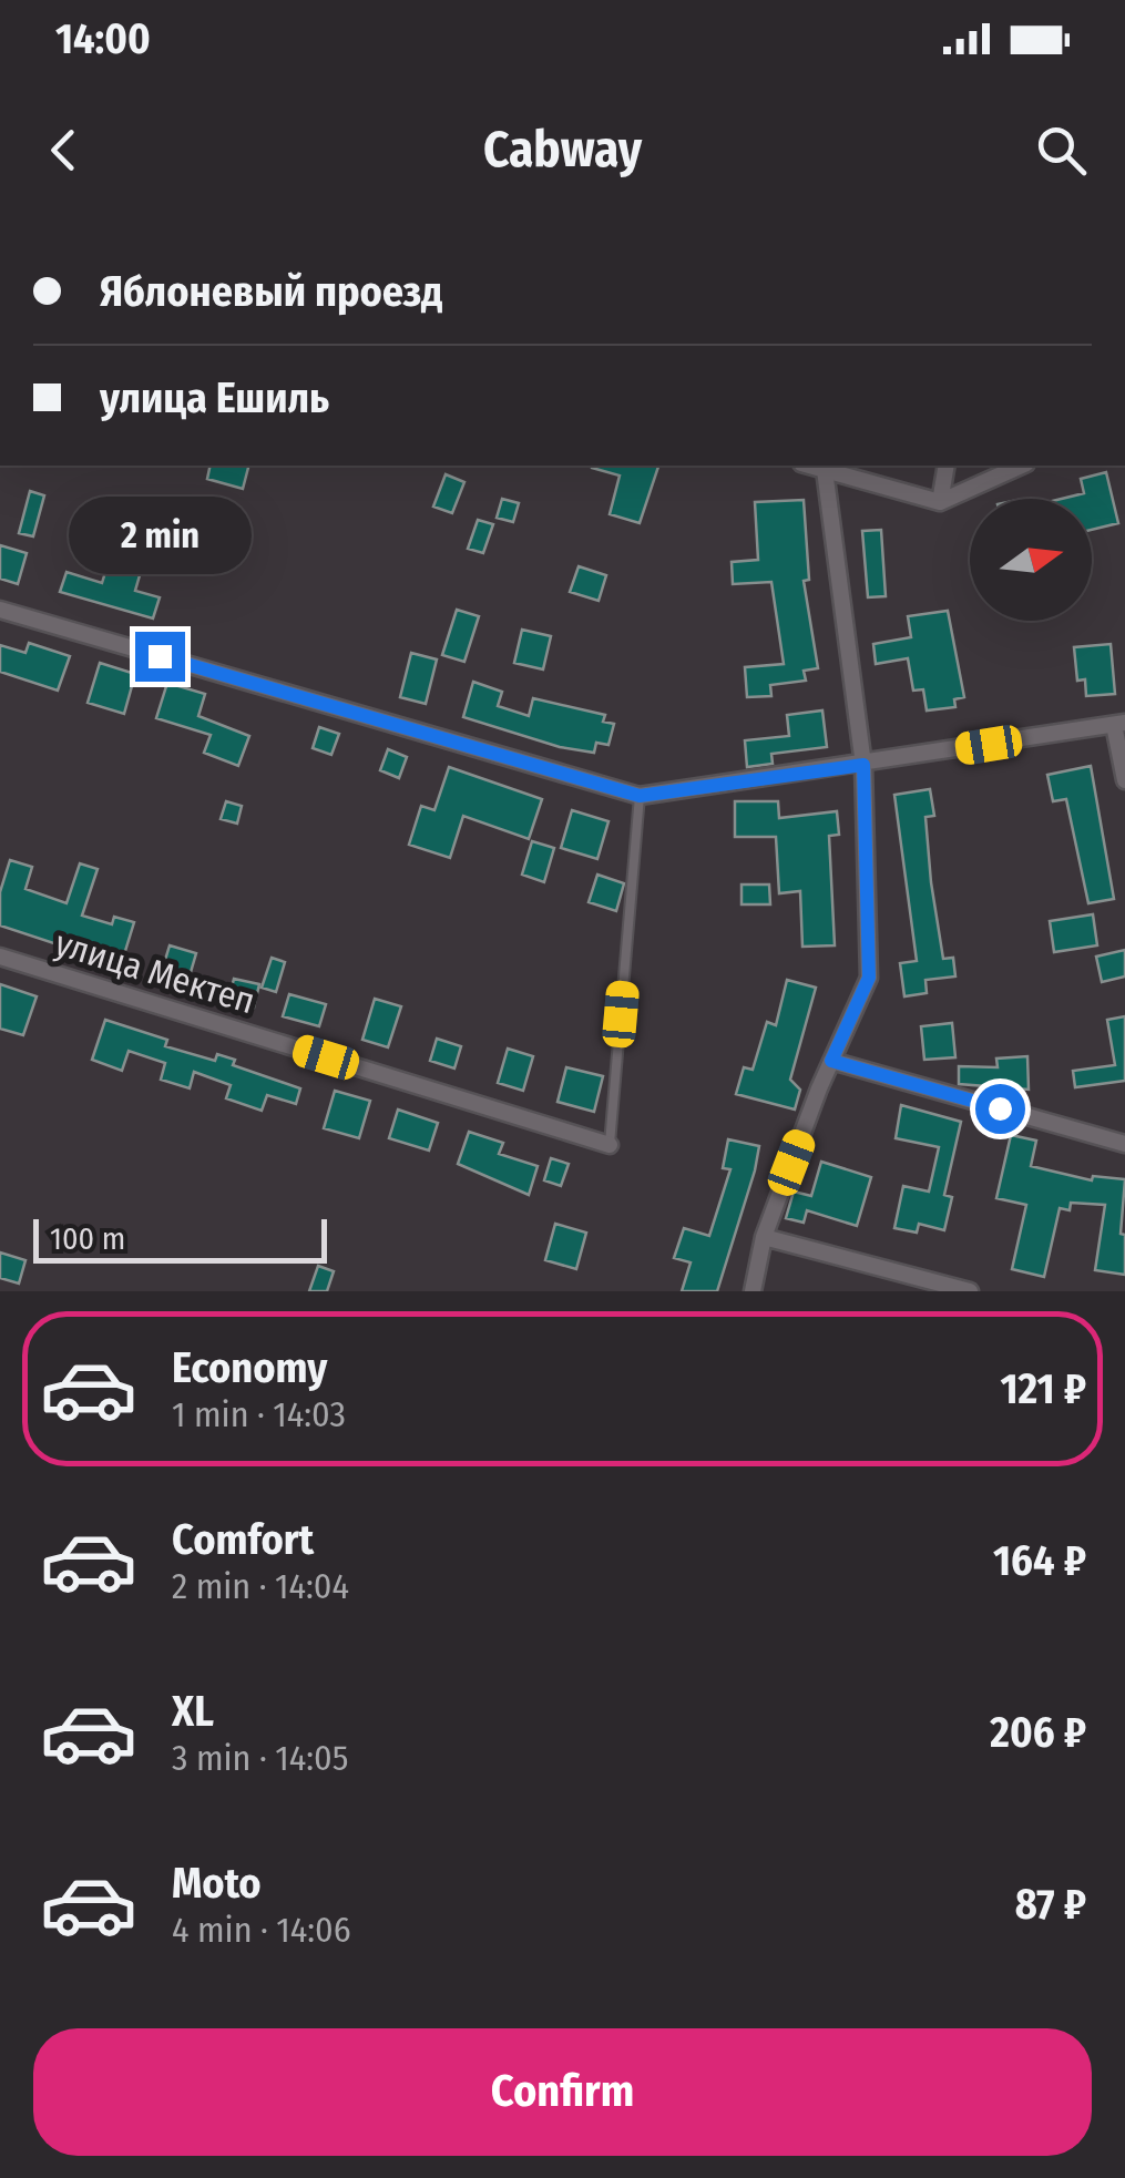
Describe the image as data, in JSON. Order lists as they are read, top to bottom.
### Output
{
  "streets": {
    "street": ["улица Мектеп"]
  },
  "scale_bar": "100 m",
  "north": "right",
  "page": {
    "status": "14:00",
    "header": "Cabway",
    "banner": ["Яблоневый проезд", "улица Ешиль"],
    "bubble": "2 min",
    "scale": "100 m",
    "list": [
      {
        "name": "Economy",
        "note": "1 min · 14:03",
        "value": "121 ₽"
      },
      {
        "name": "Comfort",
        "note": "2 min · 14:04",
        "value": "164 ₽"
      },
      {
        "name": "XL",
        "note": "3 min · 14:05",
        "value": "206 ₽"
      },
      {
        "name": "Moto",
        "note": "4 min · 14:06",
        "value": "87 ₽"
      }
    ],
    "buttons": "Confirm"
  }
}
